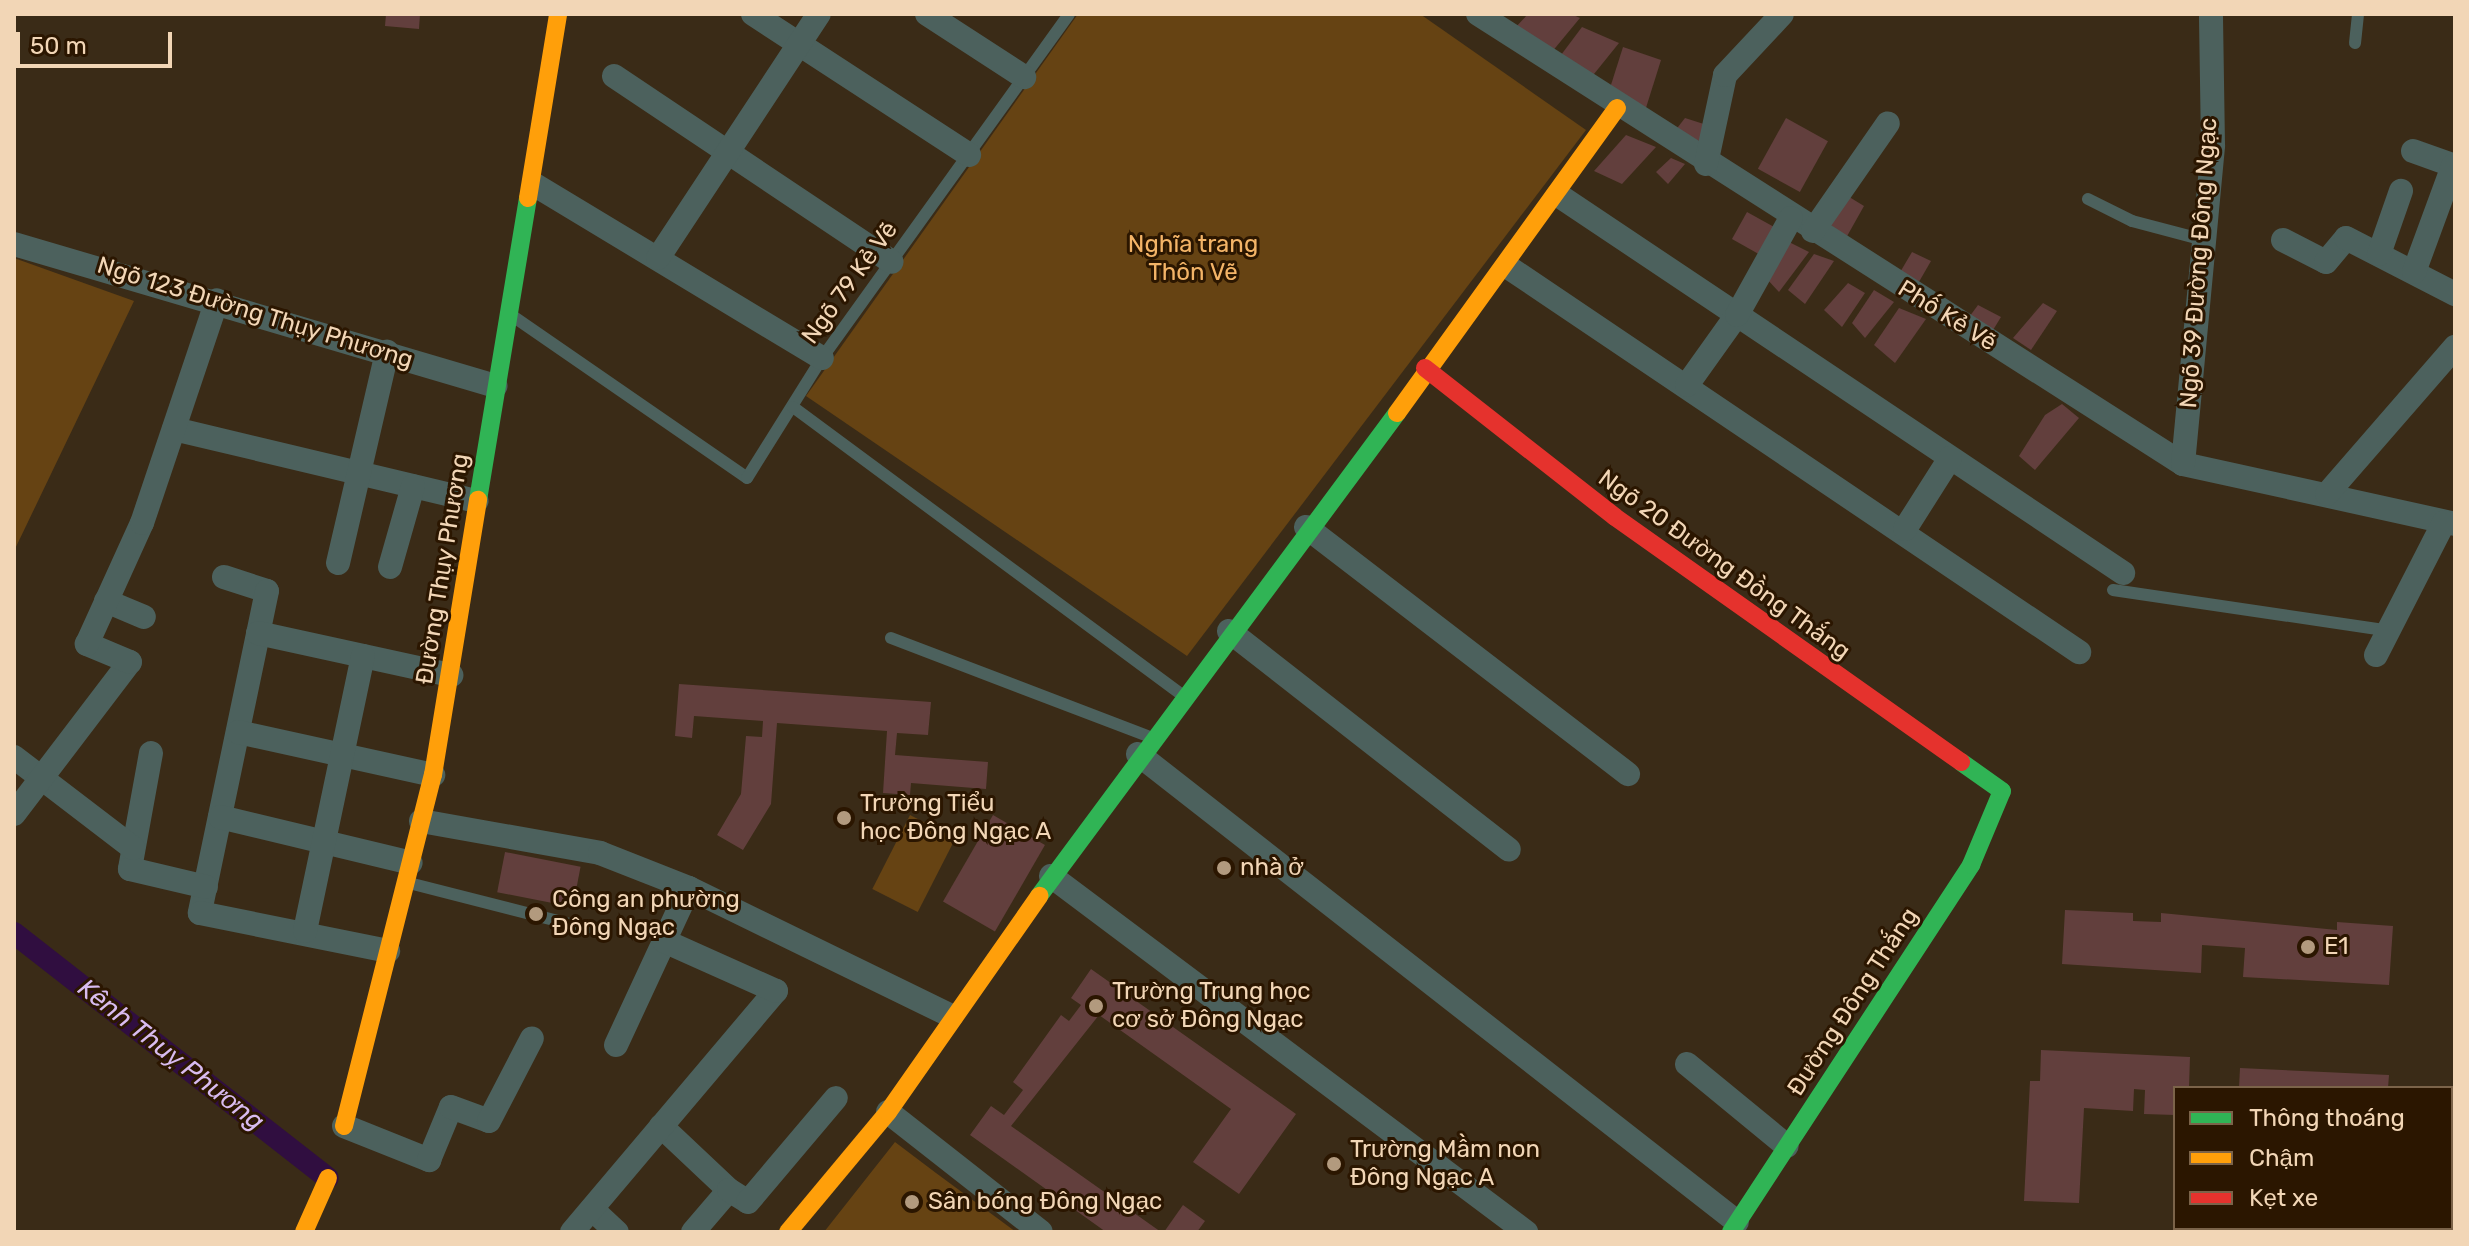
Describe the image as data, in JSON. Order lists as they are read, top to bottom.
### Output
{
  "streets": {
    "street": [
      "Ngõ 39 Đường Đông Ngạc",
      "Ngõ 123 Đường Thụy Phương",
      "Phố Kẻ Vẽ",
      "Ngõ 20 Đường Đồng Thắng",
      "Đường Thụy Phương",
      "Đường Đông Thắng"
    ],
    "lane": ["Ngõ 79 Kẻ Vẽ"]
  },
  "crossings": [
    ["Ngõ 39 Đường Đông Ngạc", "Phố Kẻ Vẽ"],
    ["Ngõ 79 Kẻ Vẽ", "Đường Thụy Phương"],
    ["Ngõ 123 Đường Thụy Phương", "Đường Thụy Phương"],
    ["Ngõ 20 Đường Đồng Thắng", "Đường Đông Thắng"]
  ],
  "water": ["Kênh Thuỵ Phương"],
  "parks": ["Nghĩa trang Thôn Vẽ"],
  "places": [
    "Trường Tiểu học Đông Ngạc A",
    "nhà ở",
    "Công an phường Đông Ngạc",
    "E1",
    "Trường Trung học cơ sở Đông Ngạc",
    "Trường Mầm non Đông Ngạc A",
    "Sân bóng Đông Ngạc"
  ],
  "legend": ["Thông thoáng", "Chậm", "Kẹt xe"],
  "scale_bar": "50 m"
}
